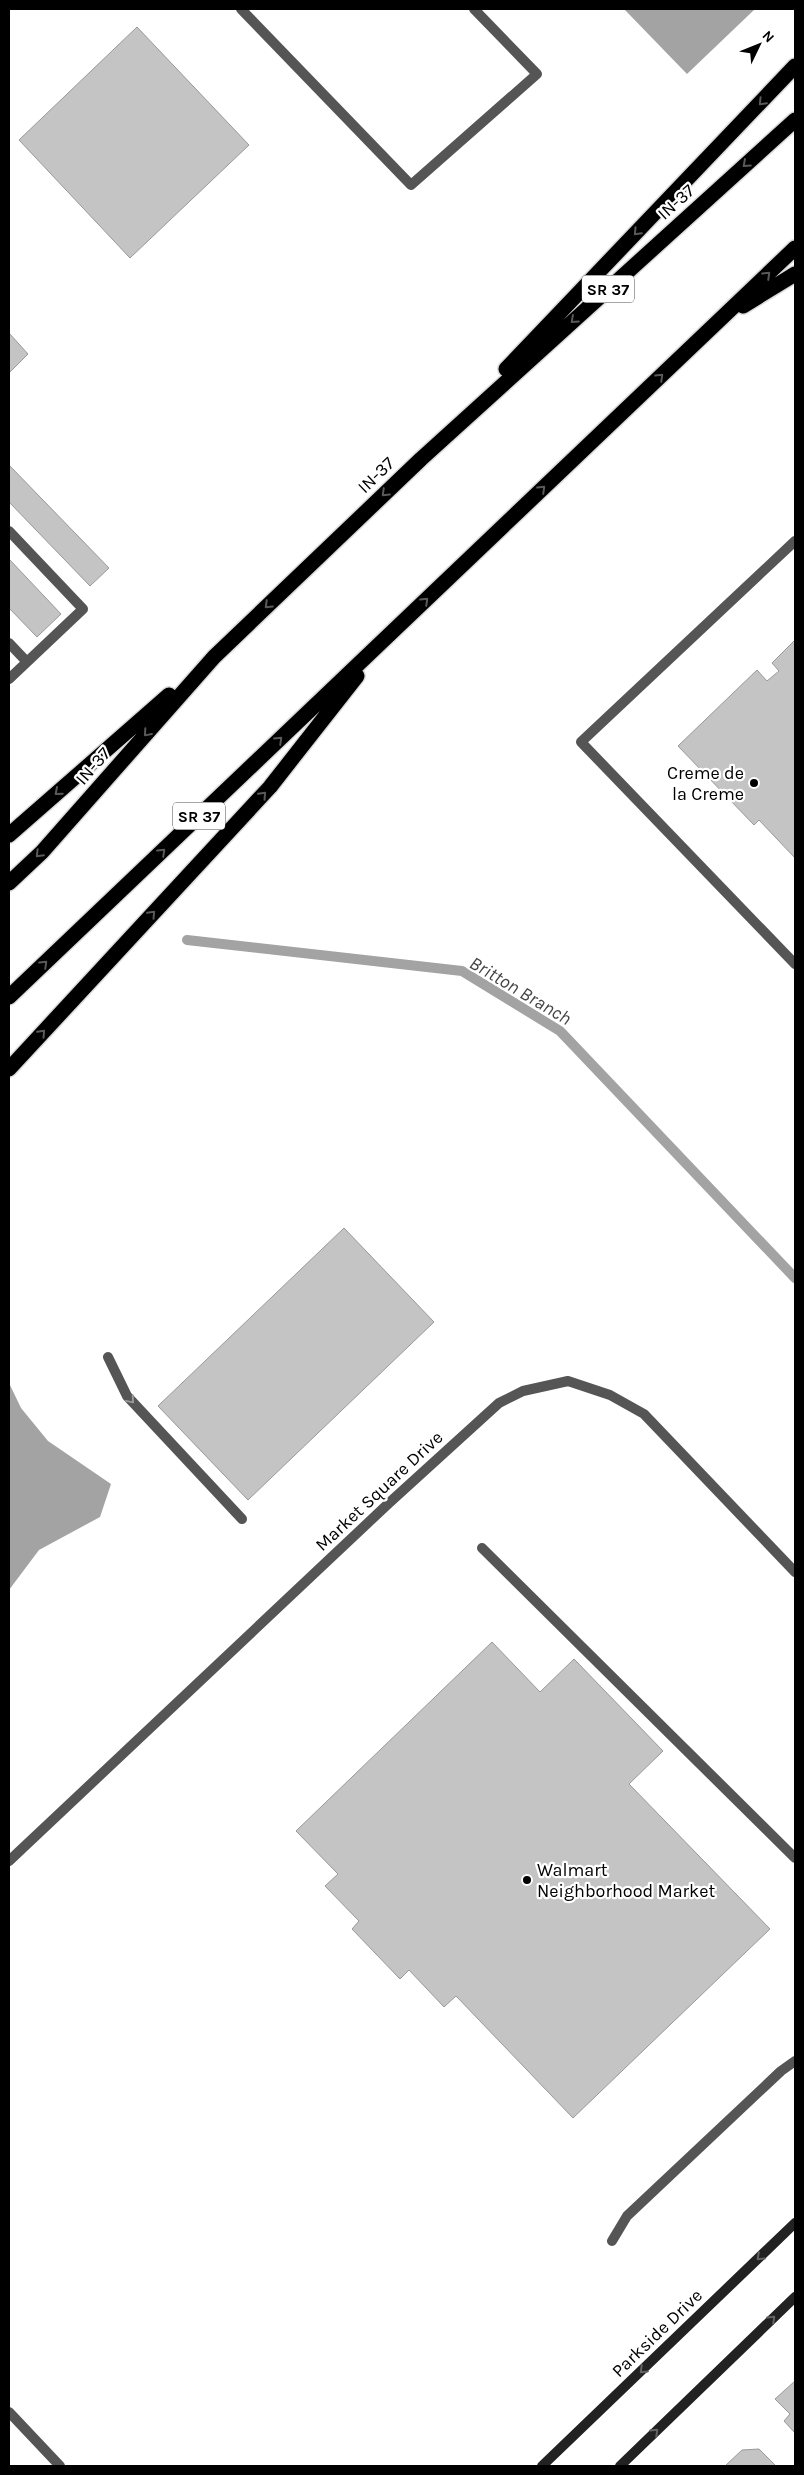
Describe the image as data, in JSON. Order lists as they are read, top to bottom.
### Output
{
  "streets": {
    "highway": ["IN-37", "SR 37"],
    "street": ["Market Square Drive", "Parkside Drive"]
  },
  "water": ["Britton Branch"],
  "places": ["Creme de la Creme", "Walmart Neighborhood Market"],
  "north": "top right"
}
